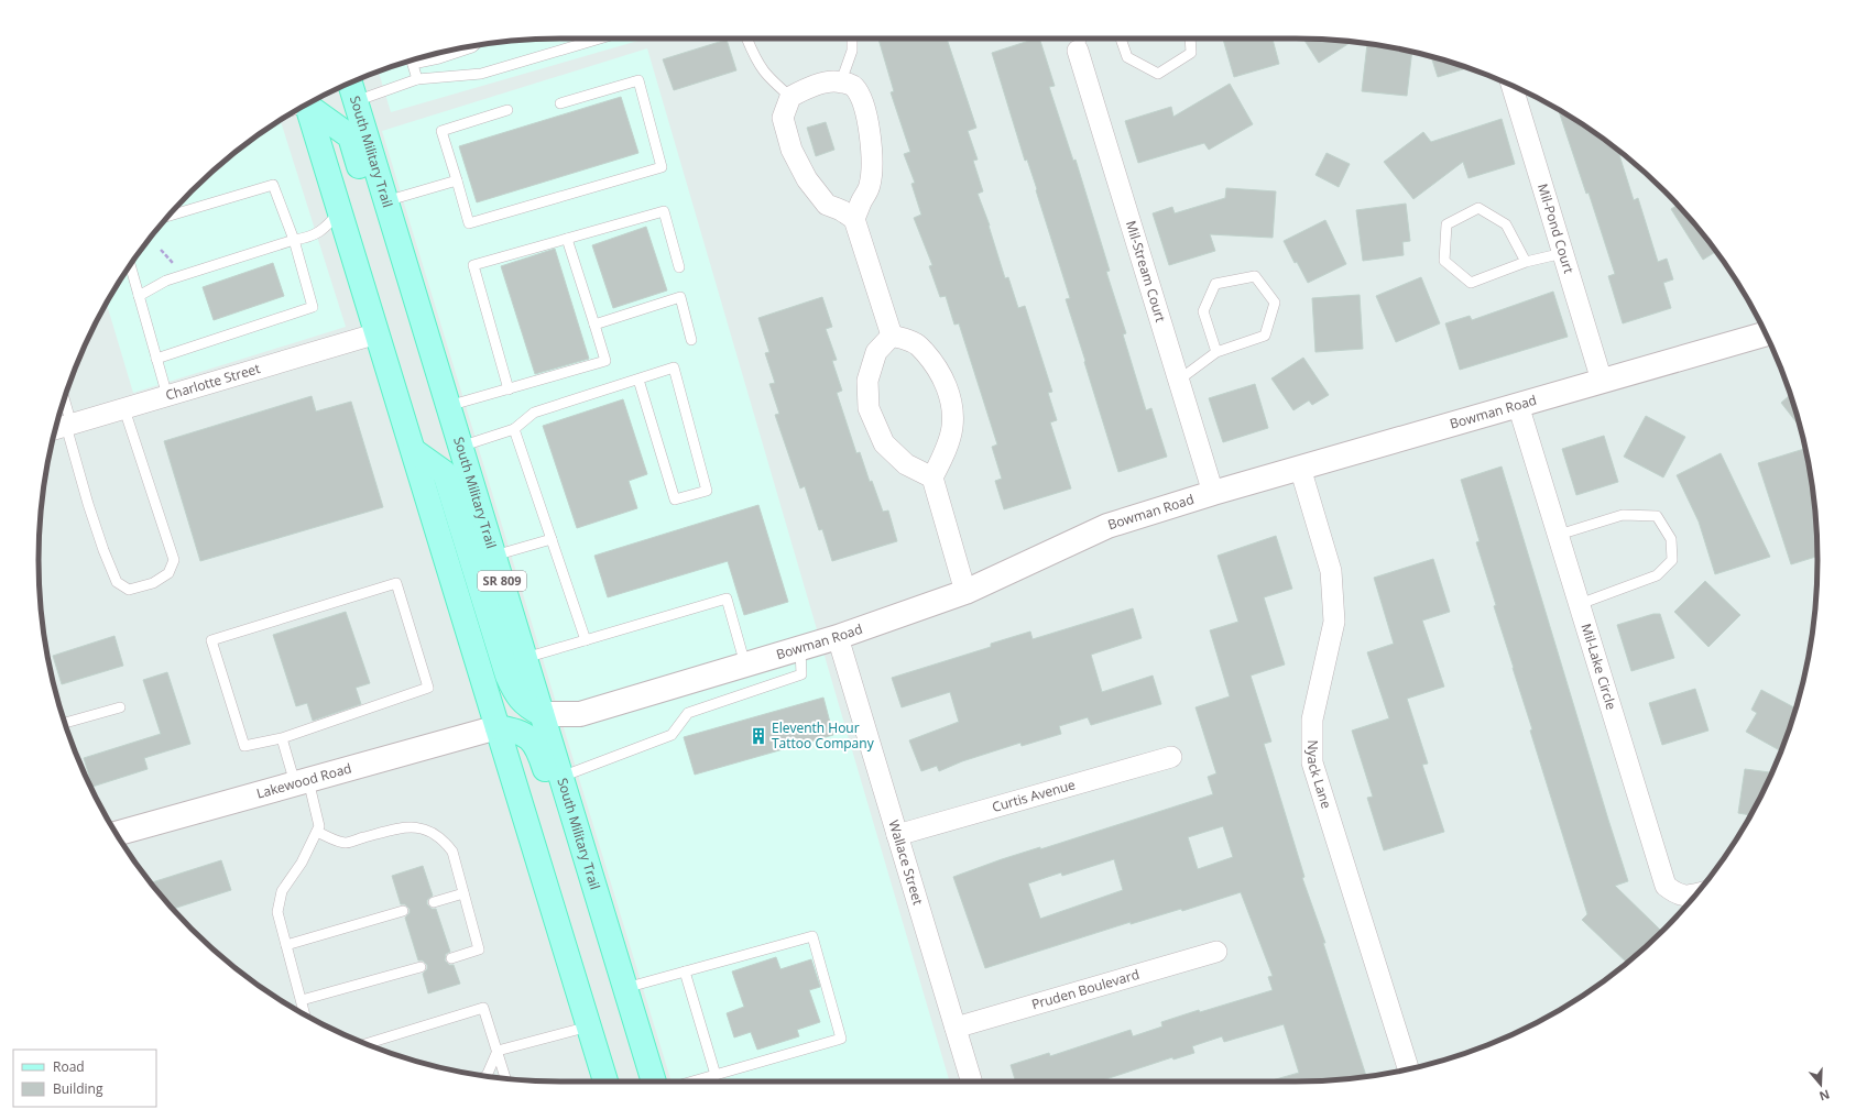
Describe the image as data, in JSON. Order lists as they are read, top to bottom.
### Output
{
  "streets": {
    "main road": ["South Military Trail", "SR 809"],
    "street": [
      "Mil-Pond Court",
      "Mil-Stream Court",
      "Charlotte Street",
      "Bowman Road",
      "Mil-Lake Circle",
      "Nyack Lane",
      "Lakewood Road",
      "Curtis Avenue",
      "Wallace Street",
      "Pruden Boulevard"
    ]
  },
  "crossings": [
    ["South Military Trail", "Bowman Road"],
    ["Mil-Pond Court", "Bowman Road"],
    ["Mil-Stream Court", "Bowman Road"],
    ["Bowman Road", "Mil-Lake Circle"],
    ["Bowman Road", "Nyack Lane"],
    ["Bowman Road", "Wallace Street"],
    ["Curtis Avenue", "Wallace Street"],
    ["Wallace Street", "Pruden Boulevard"]
  ],
  "places": {
    "building": ["Eleventh Hour Tattoo Company"]
  },
  "legend": ["Road", "Building"],
  "north": "bottom"
}
